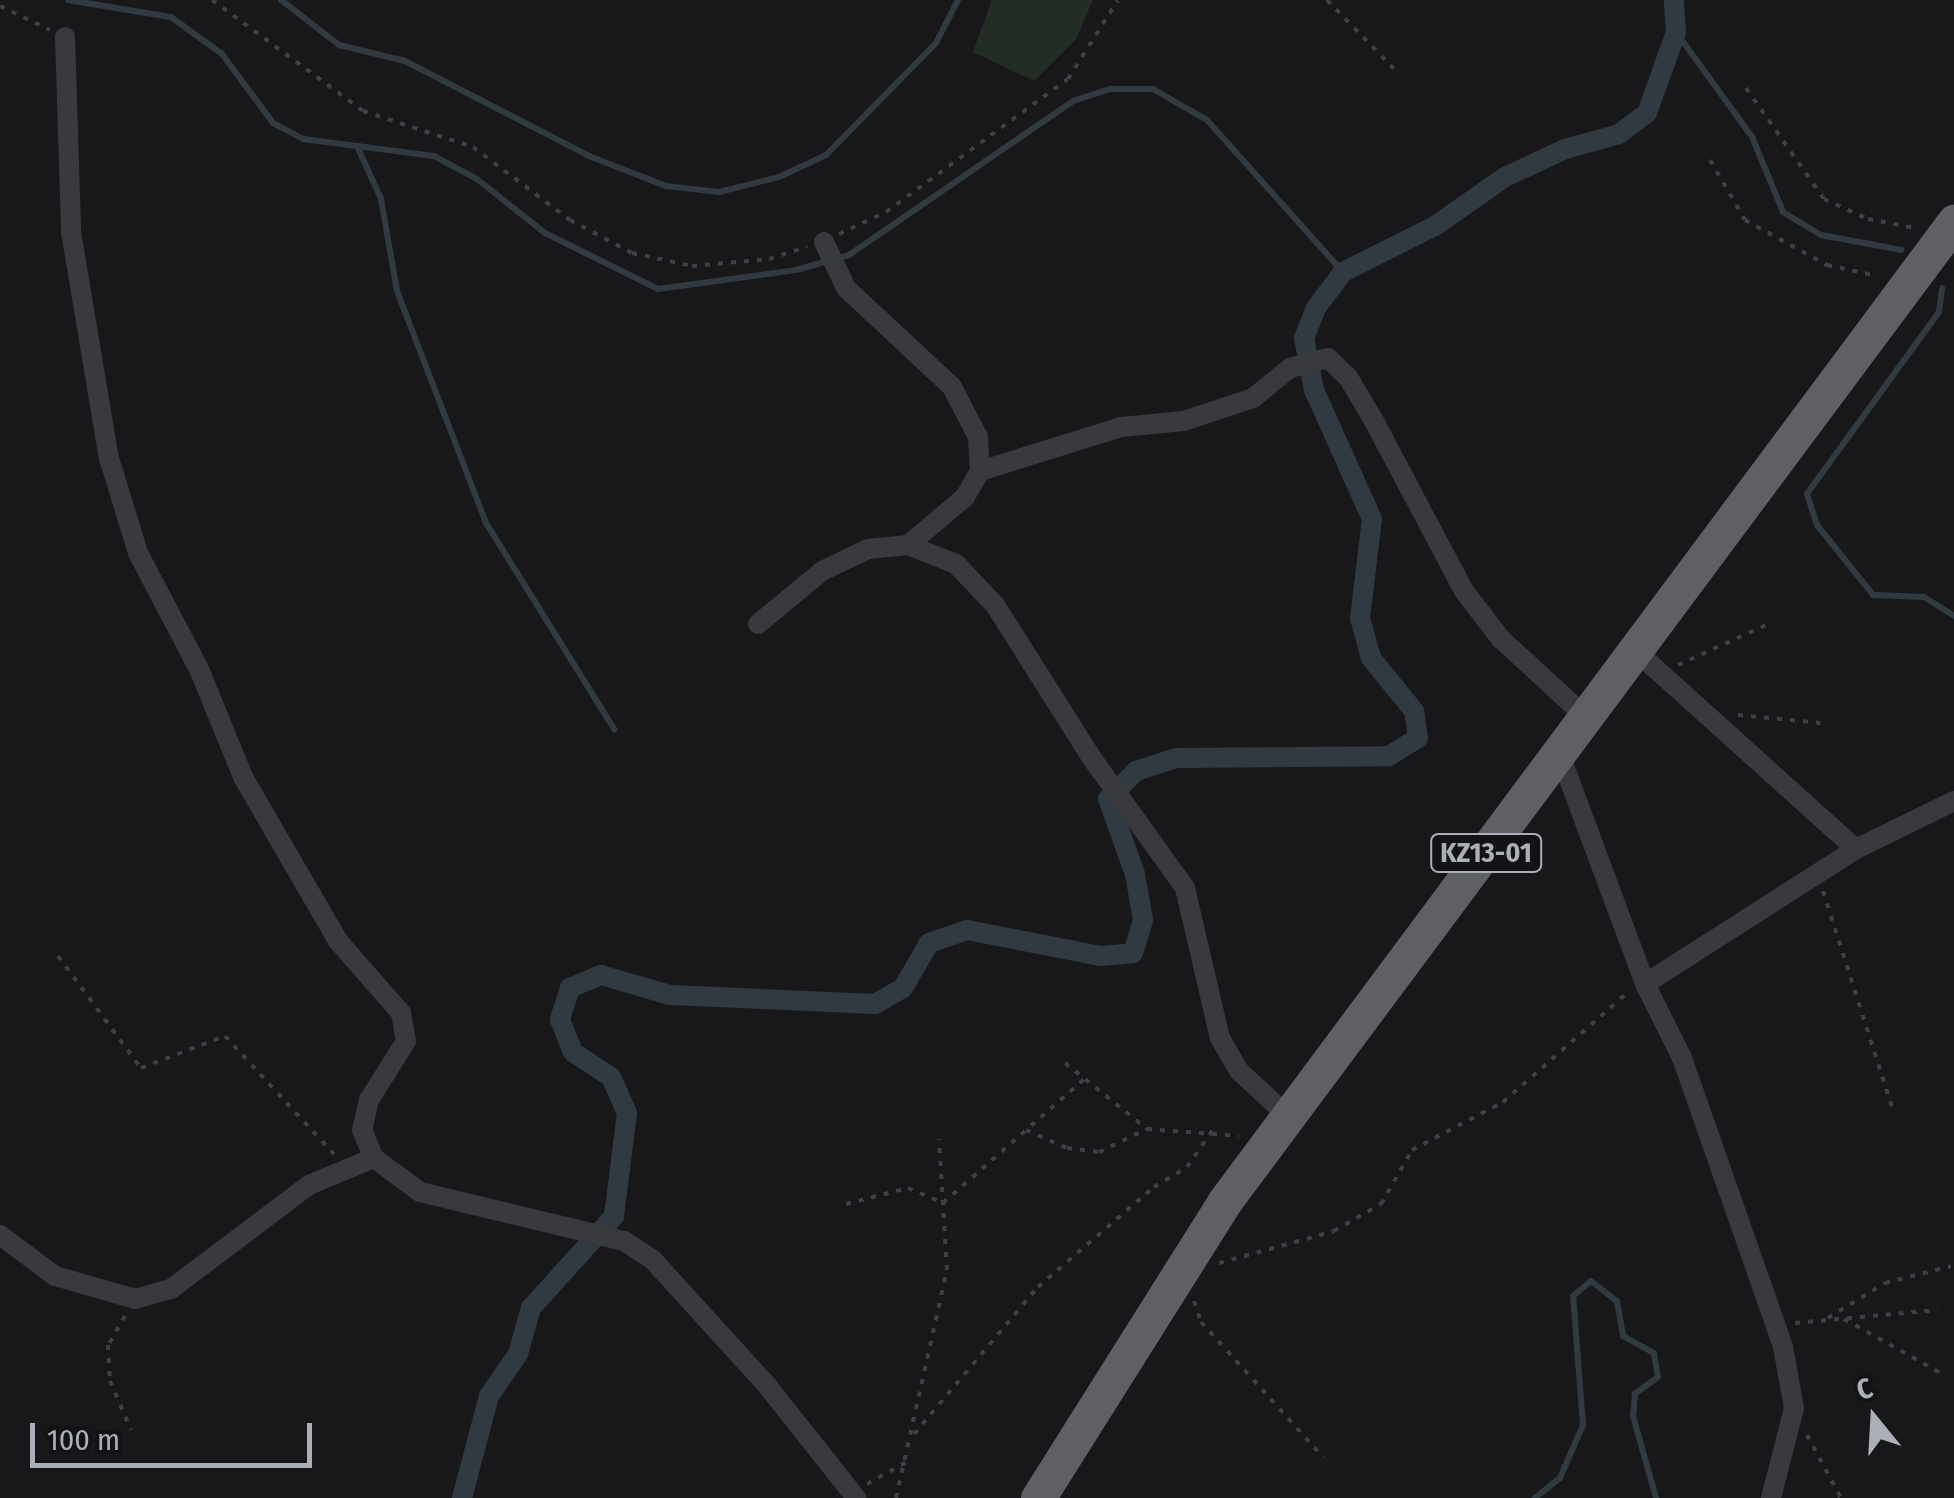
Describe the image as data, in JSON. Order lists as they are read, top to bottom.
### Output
{
  "streets": {
    "highway": ["KZ13-01"]
  },
  "scale_bar": "100 m",
  "north": "top"
}
